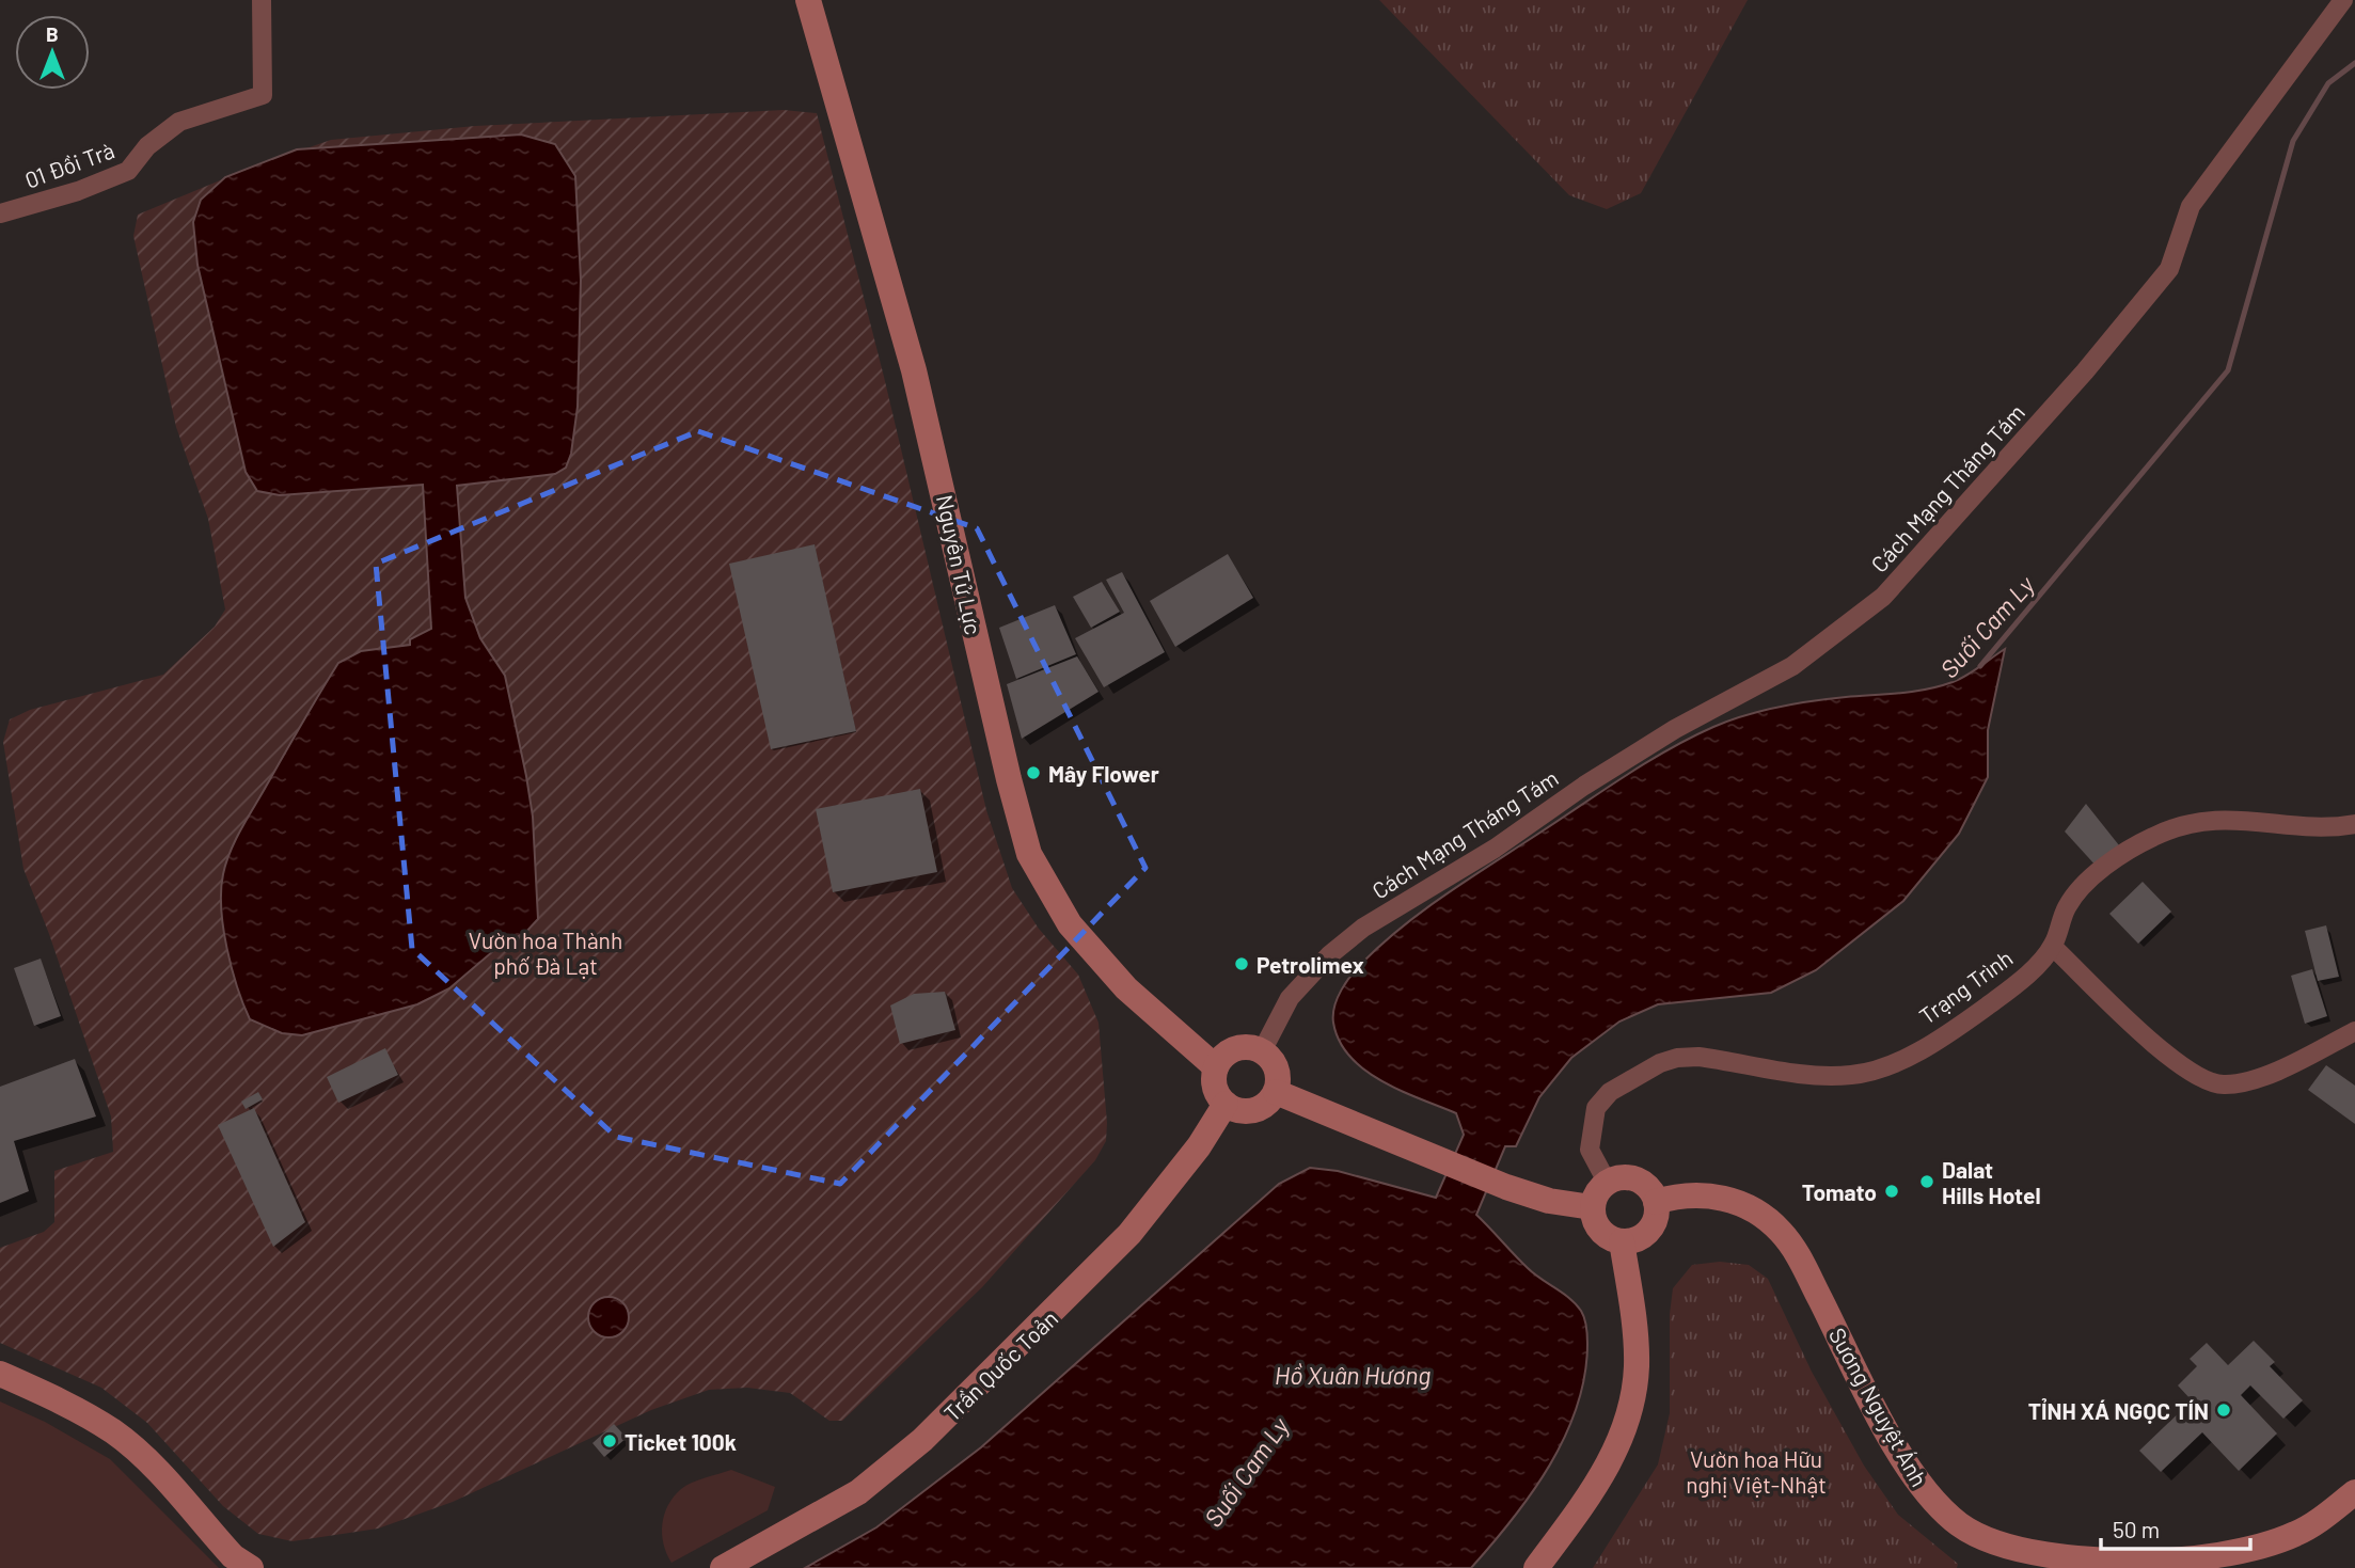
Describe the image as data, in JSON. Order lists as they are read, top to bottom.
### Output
{
  "streets": {
    "main road": ["Nguyên Tử Lực", "Trần Quốc Toản", "Sương Nguyệt Ánh"],
    "street": ["01 Đồi Trà", "Cách Mạng Tháng Tám", "Trạng Trình"]
  },
  "crossings": [
    ["Cách Mạng Tháng Tám", "Nguyên Tử Lực"],
    ["Cách Mạng Tháng Tám", "Trần Quốc Toản"],
    ["Nguyên Tử Lực", "Trần Quốc Toản"],
    ["Trạng Trình", "Sương Nguyệt Ánh"]
  ],
  "water": ["Suối Cam Ly", "Hồ Xuân Hương"],
  "parks": ["Vườn hoa Thành phố Đà Lạt", "Vườn hoa Hữu nghị Việt-Nhật"],
  "places": [
    "Mây Flower",
    "Petrolimex",
    "Dalat Hills Hotel",
    "Tomato",
    "TỈNH XÁ NGỌC TÍN",
    "Ticket 100k"
  ],
  "scale_bar": "50 m",
  "north": "top"
}
